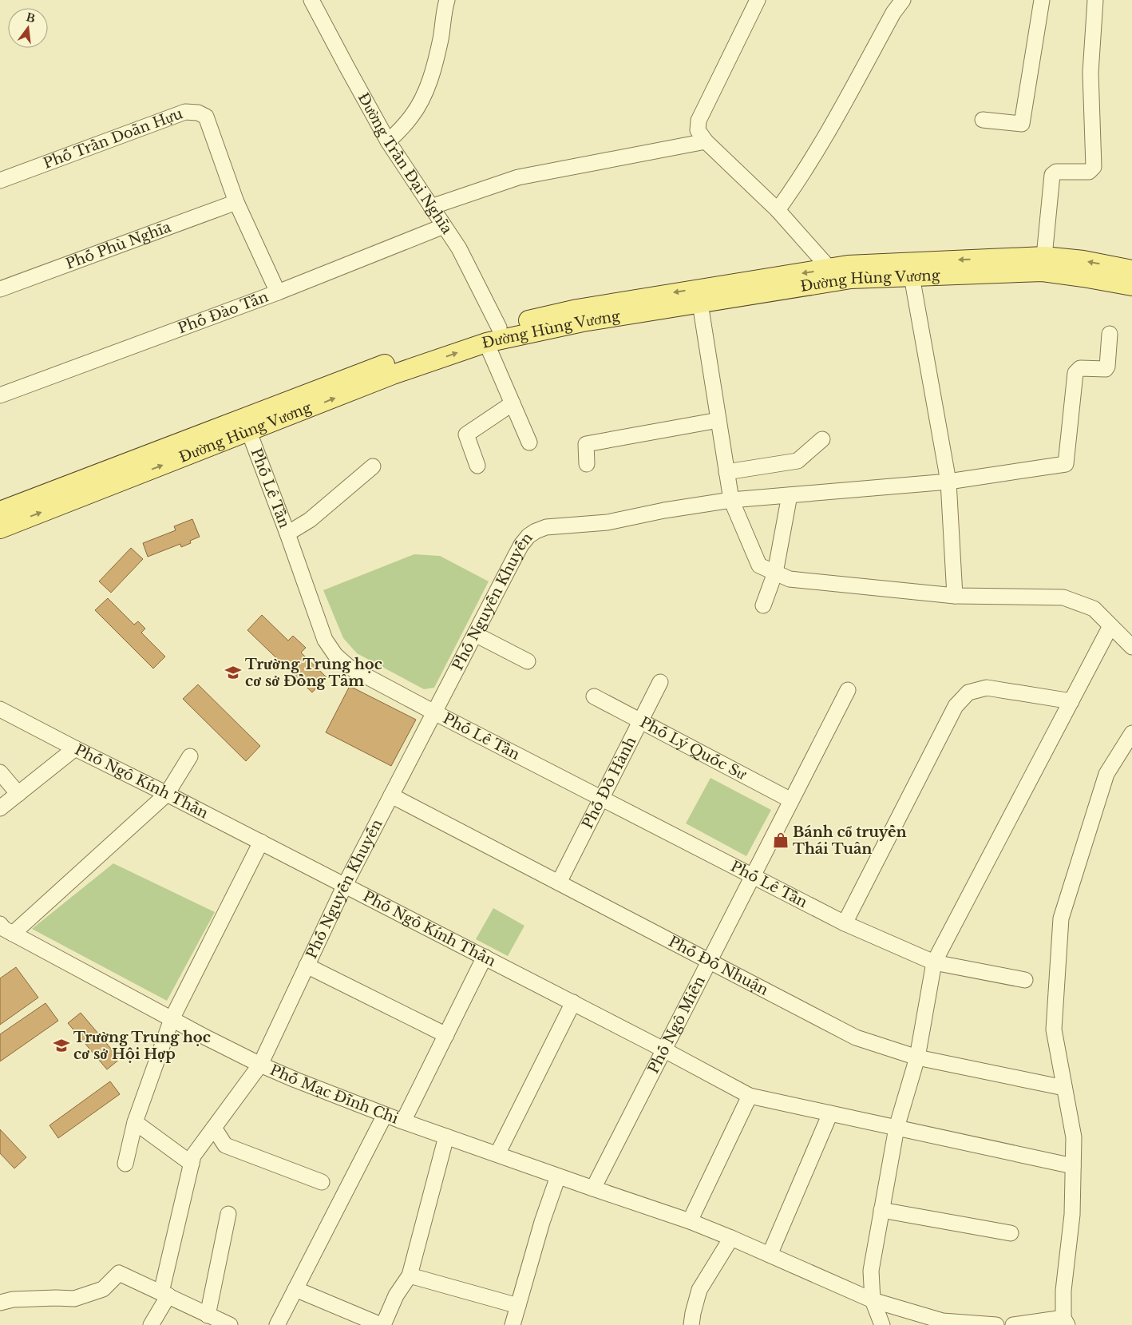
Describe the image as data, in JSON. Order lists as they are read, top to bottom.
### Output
{
  "streets": {
    "main road": ["Đường Hùng Vương"],
    "street": [
      "Phố Trần Doãn Hựu",
      "Đường Trần Đại Nghĩa",
      "Phố Phù Nghĩa",
      "Phố Đào Tấn",
      "Phố Lê Tần",
      "Phố Nguyễn Khuyến",
      "Phố Lý Quốc Sư",
      "Phố Ngô Kính Thần",
      "Phố Đỗ Hành",
      "Phố Đỗ Nhuận",
      "Phố Ngô Miễn",
      "Phố Mạc Đĩnh Chi"
    ]
  },
  "crossings": [
    ["Phố Trần Doãn Hựu", "Phố Phù Nghĩa"],
    ["Phố Trần Doãn Hựu", "Phố Đào Tấn"],
    ["Đường Trần Đại Nghĩa", "Đường Hùng Vương"],
    ["Đường Trần Đại Nghĩa", "Phố Đào Tấn"],
    ["Đường Hùng Vương", "Phố Lê Tần"],
    ["Phố Lê Tần", "Phố Nguyễn Khuyến"],
    ["Phố Lê Tần", "Phố Đỗ Hành"],
    ["Phố Lê Tần", "Phố Ngô Miễn"],
    ["Phố Nguyễn Khuyến", "Phố Ngô Kính Thần"],
    ["Phố Nguyễn Khuyến", "Phố Đỗ Nhuận"],
    ["Phố Nguyễn Khuyến", "Phố Mạc Đĩnh Chi"],
    ["Phố Lý Quốc Sư", "Phố Đỗ Hành"],
    ["Phố Lý Quốc Sư", "Phố Ngô Miễn"],
    ["Phố Ngô Kính Thần", "Phố Ngô Miễn"],
    ["Phố Đỗ Hành", "Phố Đỗ Nhuận"],
    ["Phố Đỗ Nhuận", "Phố Ngô Miễn"],
    ["Phố Ngô Miễn", "Phố Mạc Đĩnh Chi"]
  ],
  "places": {
    "school or university": ["Trường Trung học cơ sở Đồng Tâm", "Trường Trung học cơ sở Hội Hợp"],
    "shop": ["Bánh cổ truyền Thái Tuân"]
  },
  "north": "top"
}
